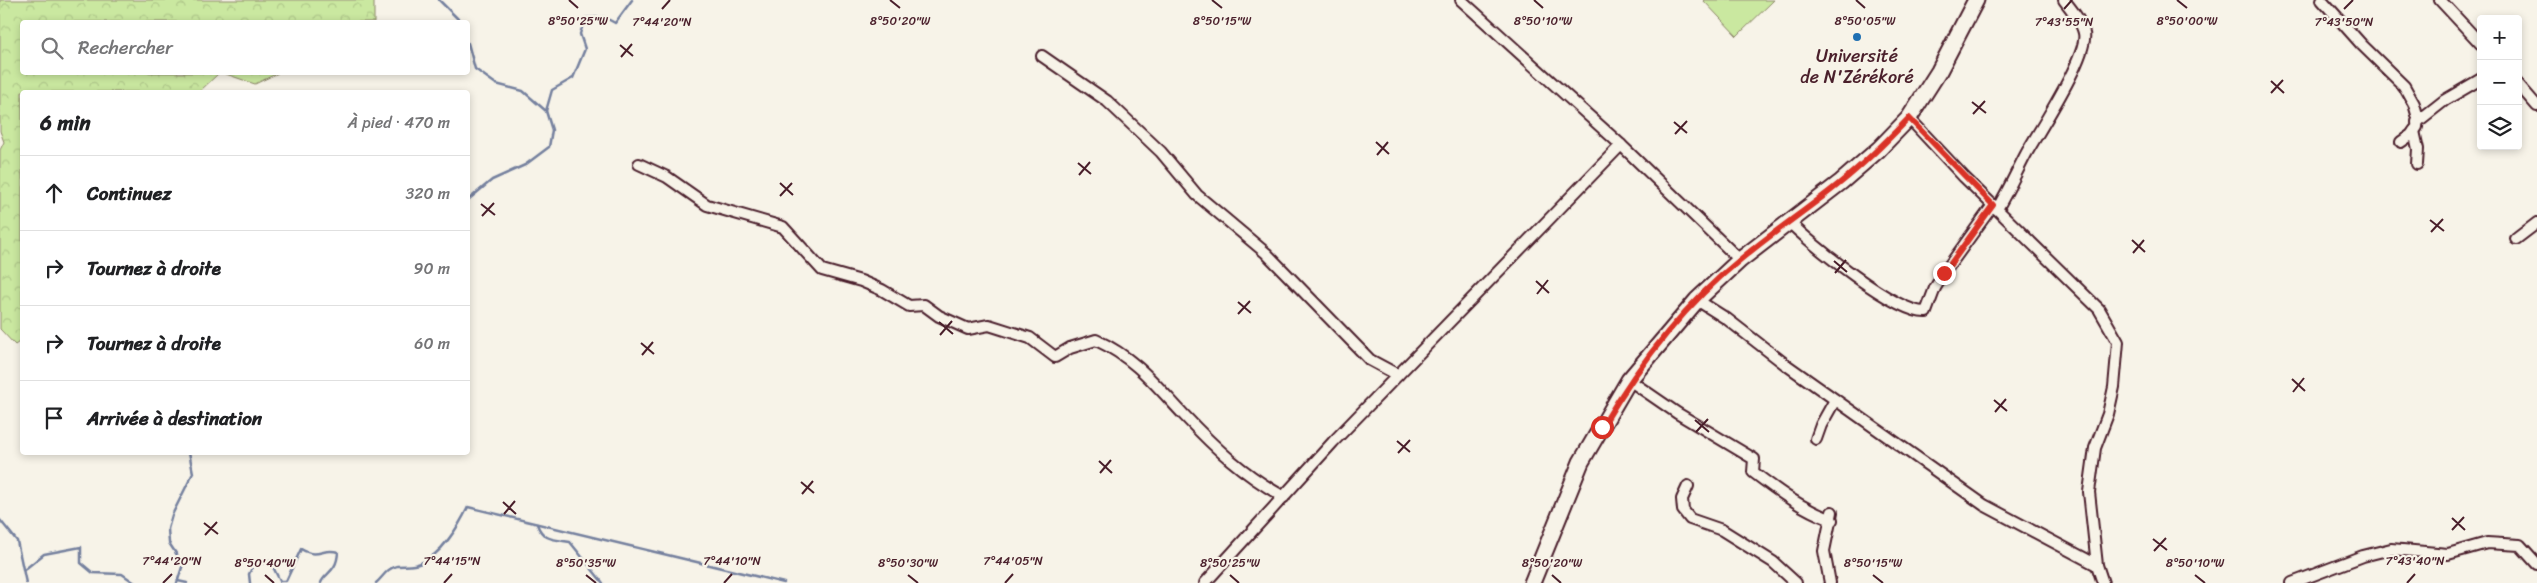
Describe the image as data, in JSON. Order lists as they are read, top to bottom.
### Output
{
  "places": ["Université de N'Zérékoré"],
  "page": {
    "map_buttons": ["+", "−"],
    "search": "Rechercher",
    "heading": ["6 min", "À pied · 470 m"],
    "list": [
      ["Continuez", "320 m"],
      ["Tournez à droite", "90 m"],
      ["Tournez à droite", "60 m"],
      "Arrivée à destination"
    ]
  },
  "coordinates": [
    "8°50'25\"W",
    "8°50'05\"W",
    "8°50'00\"W",
    "8°50'20\"W",
    "8°50'15\"W",
    "8°50'10\"W",
    "7°44'20\"N",
    "7°43'55\"N",
    "7°43'50\"N",
    "7°44'15\"N",
    "7°44'10\"N",
    "7°44'05\"N",
    "7°43'40\"N",
    "8°50'40\"W",
    "8°50'35\"W",
    "8°50'30\"W"
  ]
}
